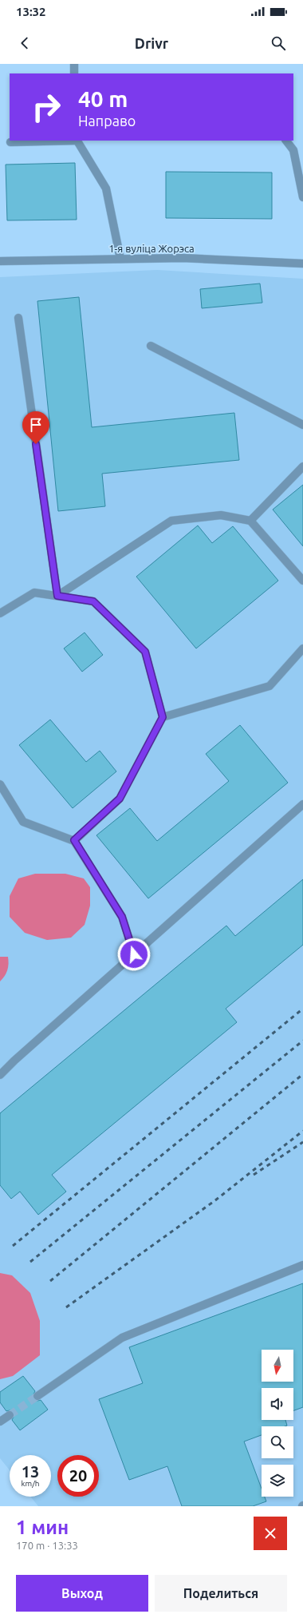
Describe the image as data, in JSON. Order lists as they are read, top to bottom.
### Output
{
  "streets": {
    "street": ["1-я вуліца Жорэса"]
  },
  "north": "bottom",
  "page": {
    "status": "13:32",
    "header": "Drivr",
    "turn": ["40 m", "Направо"],
    "speed": "13 km/h",
    "limit": "20",
    "heading": ["1 мин", "170 m · 13:33"],
    "buttons": ["Выход", "Поделиться"]
  }
}
